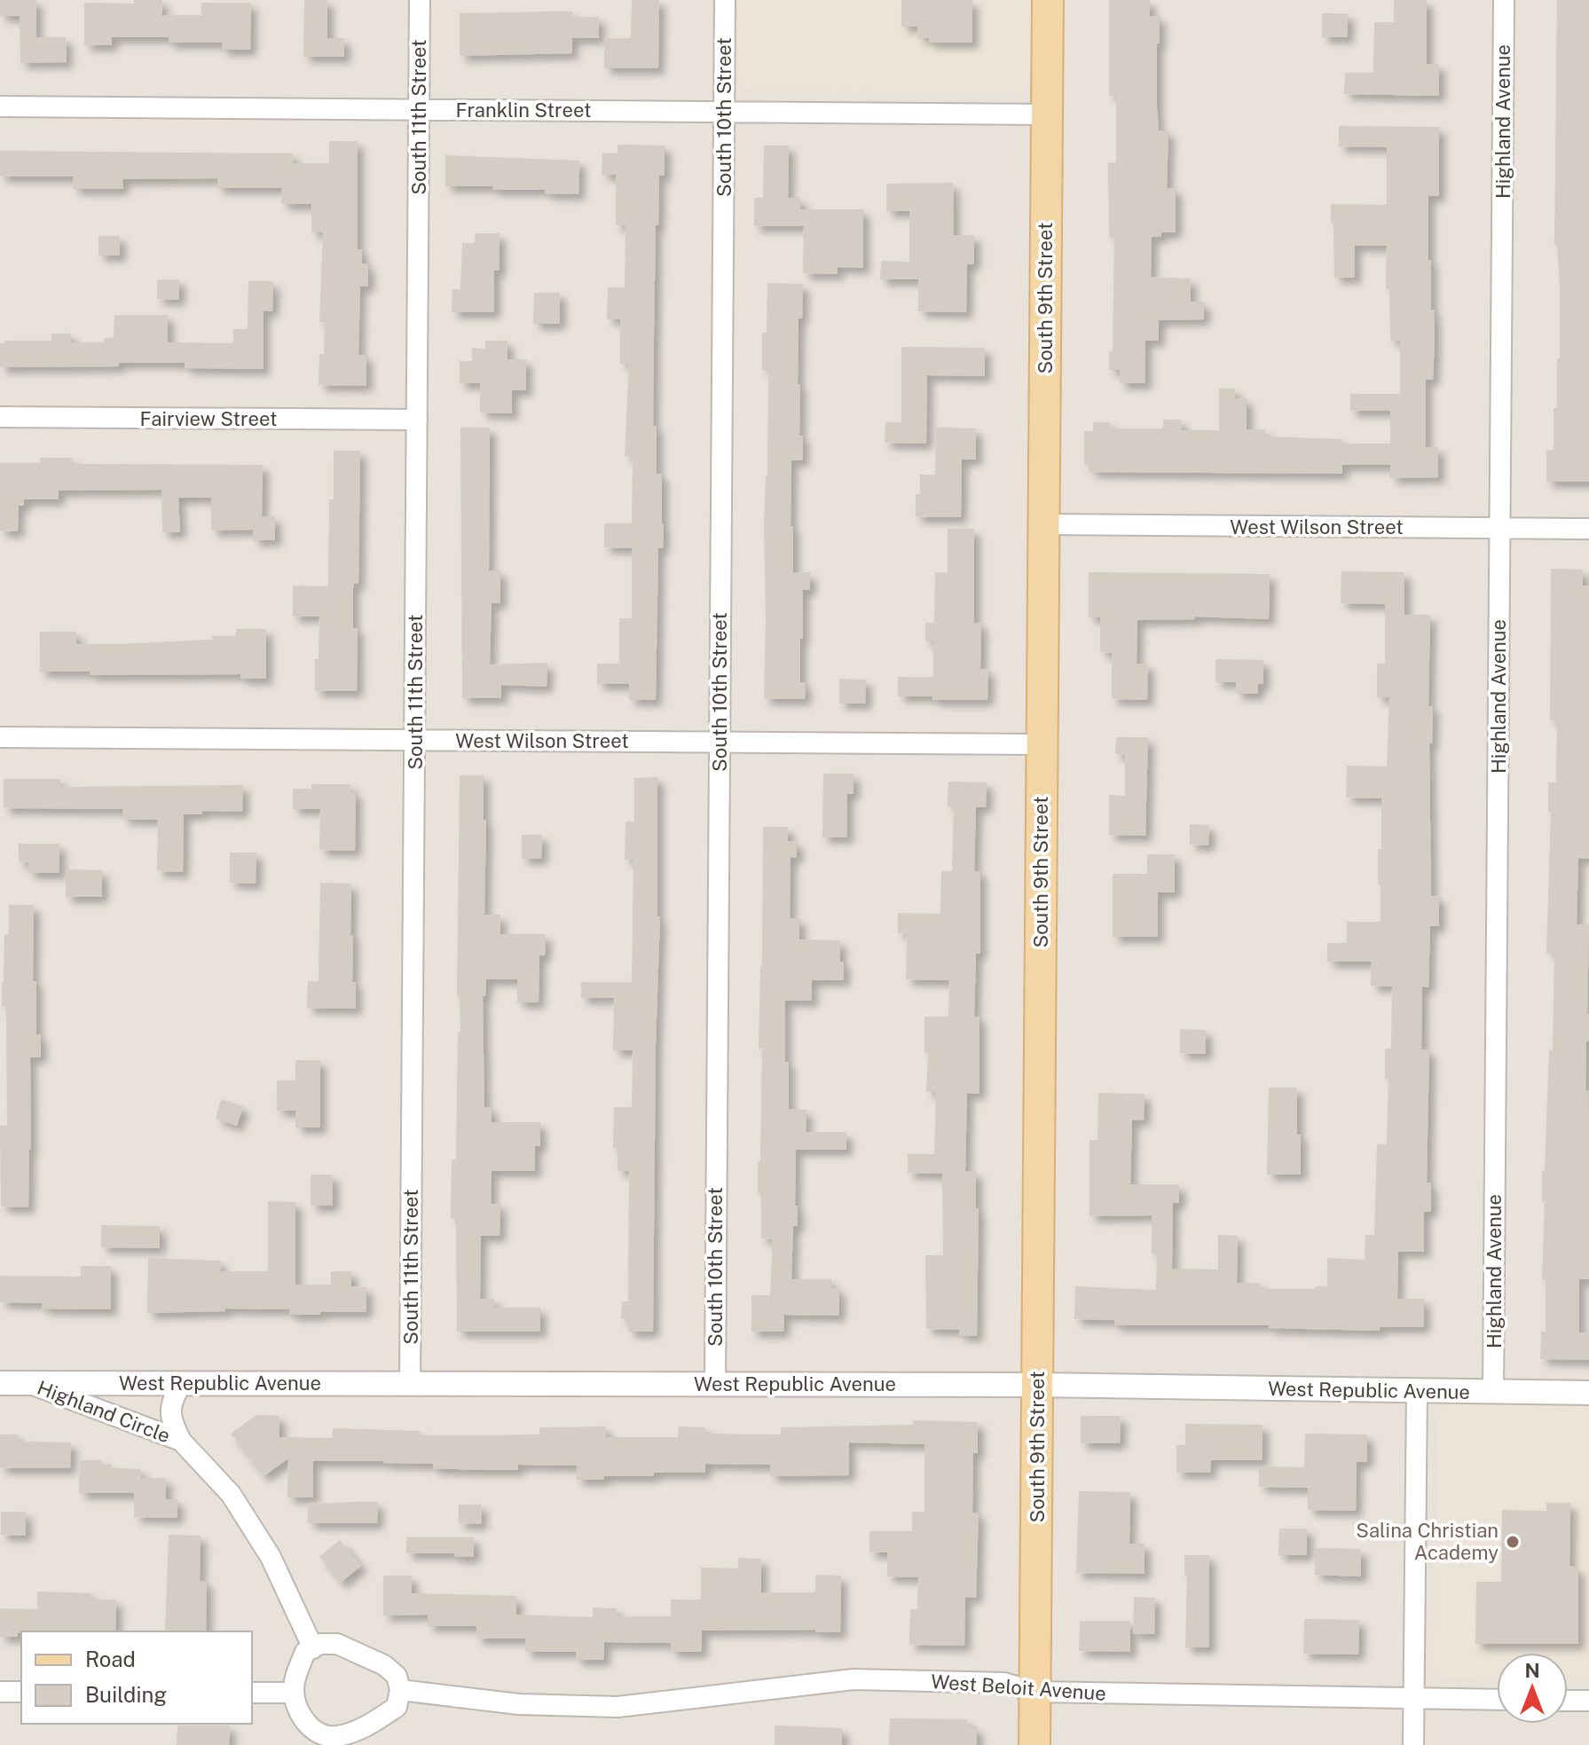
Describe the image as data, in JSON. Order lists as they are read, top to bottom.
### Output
{
  "streets": {
    "main road": ["South 9th Street"],
    "street": [
      "Franklin Street",
      "South 11th Street",
      "South 10th Street",
      "Highland Avenue",
      "Fairview Street",
      "West Wilson Street",
      "West Republic Avenue",
      "Highland Circle",
      "West Beloit Avenue"
    ]
  },
  "crossings": [
    ["Franklin Street", "South 11th Street"],
    ["Franklin Street", "South 10th Street"],
    ["Franklin Street", "South 9th Street"],
    ["South 11th Street", "Fairview Street"],
    ["South 11th Street", "West Wilson Street"],
    ["South 11th Street", "West Republic Avenue"],
    ["South 10th Street", "West Wilson Street"],
    ["South 10th Street", "West Republic Avenue"],
    ["Highland Avenue", "West Wilson Street"],
    ["Highland Avenue", "West Republic Avenue"],
    ["South 9th Street", "West Wilson Street"],
    ["South 9th Street", "West Republic Avenue"],
    ["South 9th Street", "West Beloit Avenue"],
    ["West Republic Avenue", "Highland Circle"],
    ["Highland Circle", "West Beloit Avenue"]
  ],
  "places": ["Salina Christian Academy"],
  "legend": ["Road", "Building"],
  "north": "top"
}
